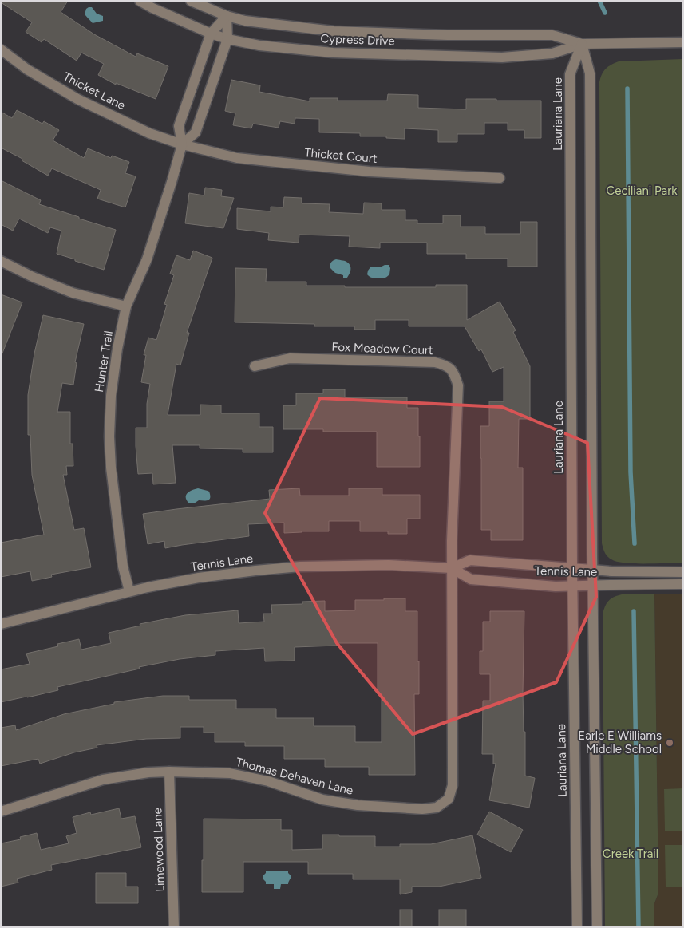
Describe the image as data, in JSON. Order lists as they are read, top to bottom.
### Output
{
  "streets": {
    "street": [
      "Cypress Drive",
      "Thicket Lane",
      "Lauriana Lane",
      "Thicket Court",
      "Fox Meadow Court",
      "Hunter Trail",
      "Tennis Lane",
      "Thomas Dehaven Lane",
      "Limewood Lane"
    ]
  },
  "crossings": [
    ["Cypress Drive", "Lauriana Lane"],
    ["Cypress Drive", "Hunter Trail"],
    ["Thicket Lane", "Thicket Court"],
    ["Thicket Lane", "Hunter Trail"],
    ["Lauriana Lane", "Tennis Lane"],
    ["Thicket Court", "Hunter Trail"],
    ["Fox Meadow Court", "Tennis Lane"],
    ["Fox Meadow Court", "Thomas Dehaven Lane"],
    ["Hunter Trail", "Tennis Lane"],
    ["Tennis Lane", "Thomas Dehaven Lane"],
    ["Thomas Dehaven Lane", "Limewood Lane"]
  ],
  "parks": ["Ceciliani Park", "Creek Trail"],
  "places": ["Earle E Williams Middle School"]
}
